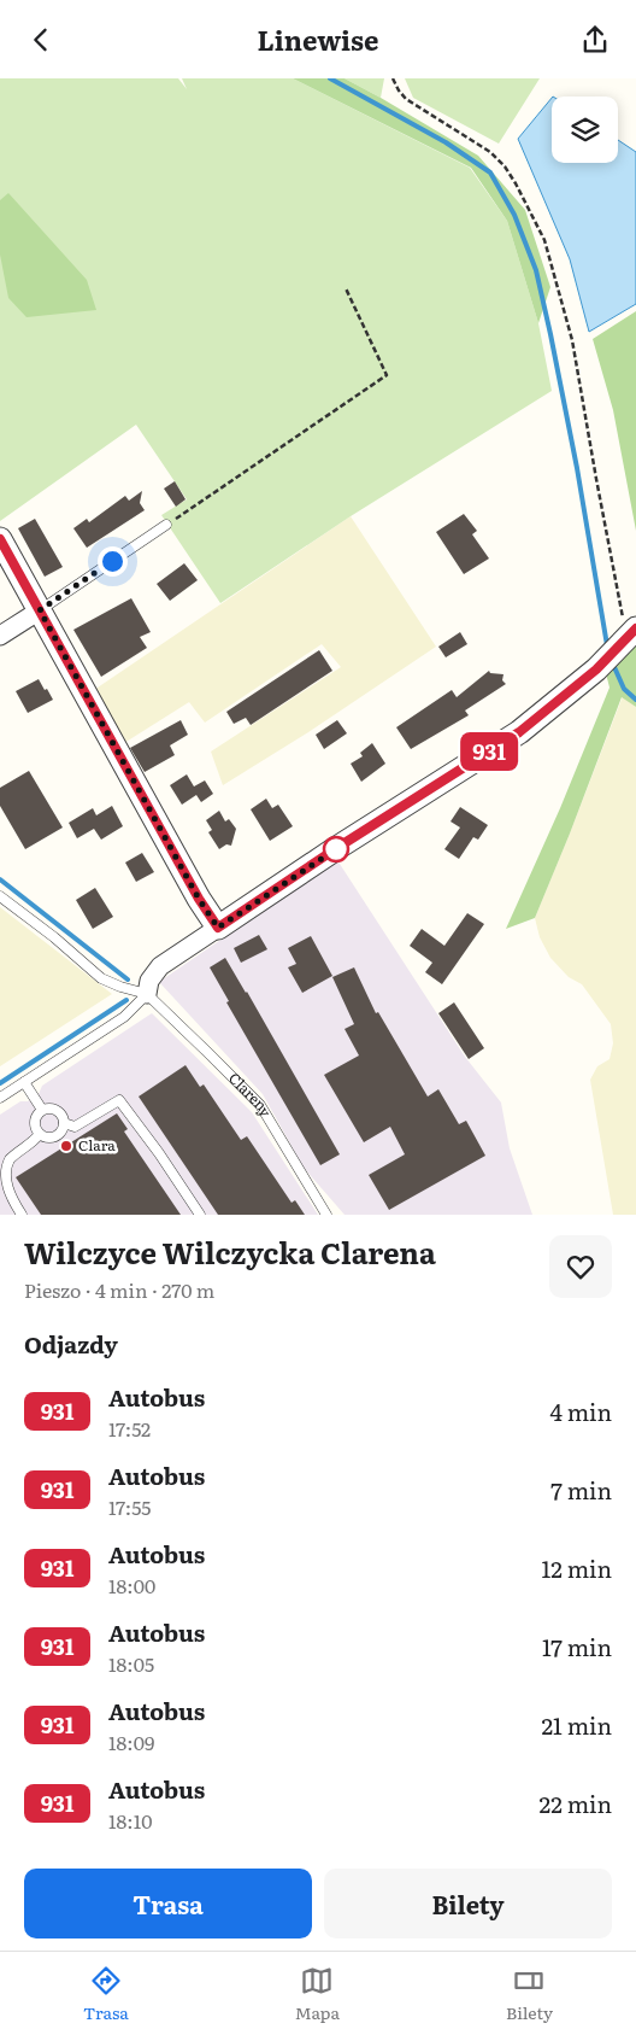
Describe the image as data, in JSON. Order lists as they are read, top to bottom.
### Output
{
  "streets": {
    "lane": ["Clareny"]
  },
  "places": ["Clara"],
  "lines": ["bus line 931"],
  "page": {
    "header": "Linewise",
    "on_map": "931",
    "heading": [
      ["Wilczyce Wilczycka Clarena", "Pieszo · 4 min · 270 m"],
      "Odjazdy"
    ],
    "list": [
      {
        "mark": "931",
        "name": "Autobus",
        "note": "17:52",
        "value": "4 min"
      },
      {
        "mark": "931",
        "name": "Autobus",
        "note": "17:55",
        "value": "7 min"
      },
      {
        "mark": "931",
        "name": "Autobus",
        "note": "18:00",
        "value": "12 min"
      },
      {
        "mark": "931",
        "name": "Autobus",
        "note": "18:05",
        "value": "17 min"
      },
      {
        "mark": "931",
        "name": "Autobus",
        "note": "18:09",
        "value": "21 min"
      },
      {
        "mark": "931",
        "name": "Autobus",
        "note": "18:10",
        "value": "22 min"
      }
    ],
    "buttons": ["Trasa", "Bilety"],
    "tabs": ["Trasa", "Mapa", "Bilety"]
  }
}
